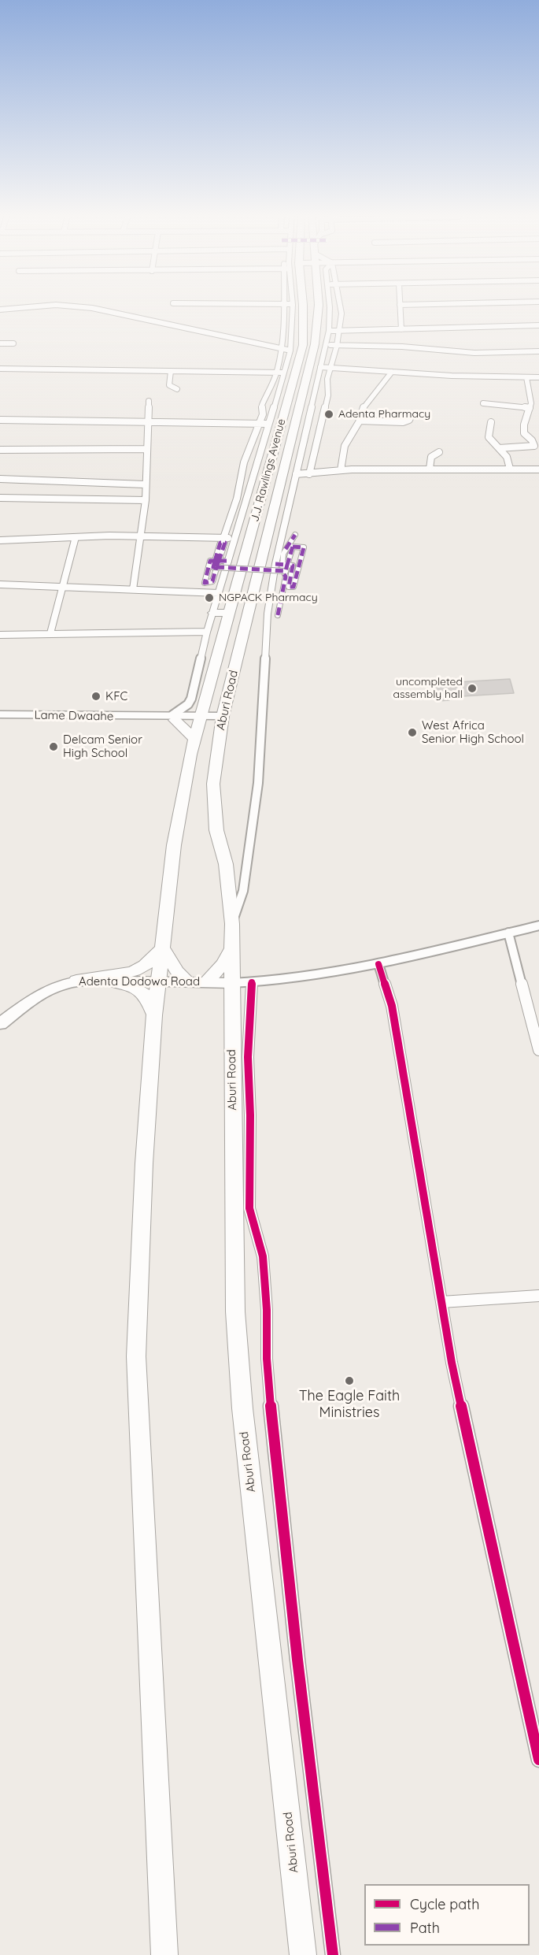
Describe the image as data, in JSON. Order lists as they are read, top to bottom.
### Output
{
  "streets": {
    "highway": ["J.J. Rawlings Avenue", "Aburi Road"],
    "main road": ["Adenta Dodowa Road"],
    "street": ["Lame Dwaahe"]
  },
  "crossings": [
    ["J.J. Rawlings Avenue", "Lame Dwaahe"],
    ["J.J. Rawlings Avenue", "Adenta Dodowa Road"],
    ["Aburi Road", "Lame Dwaahe"],
    ["Aburi Road", "Adenta Dodowa Road"]
  ],
  "places": [
    "Adenta Pharmacy",
    "NGPACK Pharmacy",
    "uncompleted assembly hall",
    "KFC",
    "West Africa Senior High School",
    "Delcam Senior High School",
    "The Eagle Faith Ministries"
  ],
  "legend": ["Cycle path", "Path"]
}
